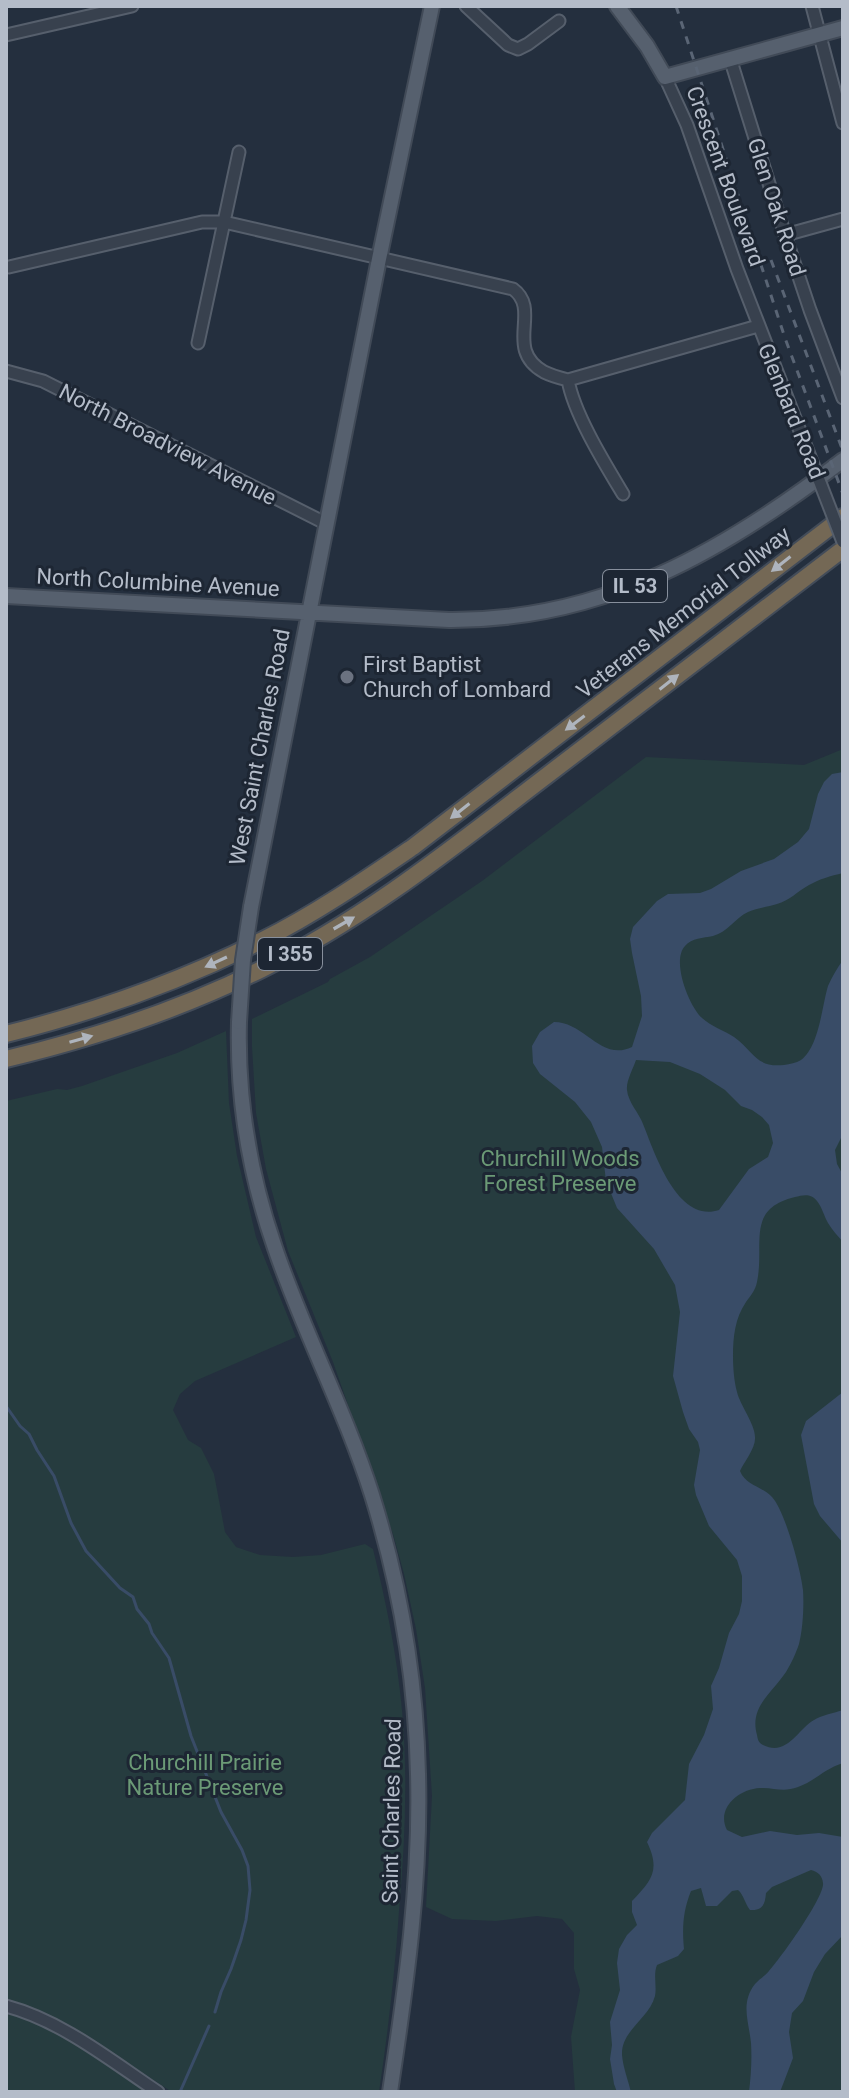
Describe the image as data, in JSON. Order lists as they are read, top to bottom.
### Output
{
  "streets": {
    "highway": ["Veterans Memorial Tollway", "I 355"],
    "main road": [
      "Crescent Boulevard",
      "North Columbine Avenue",
      "IL 53",
      "West Saint Charles Road",
      "Saint Charles Road"
    ],
    "street": ["Glen Oak Road", "Glenbard Road", "North Broadview Avenue"]
  },
  "crossings": [
    ["Crescent Boulevard", "Glenbard Road"],
    ["North Broadview Avenue", "West Saint Charles Road"],
    ["North Columbine Avenue", "IL 53"],
    ["North Columbine Avenue", "West Saint Charles Road"],
    ["IL 53", "West Saint Charles Road"],
    ["West Saint Charles Road", "Saint Charles Road"]
  ],
  "parks": ["Churchill Woods Forest Preserve", "Churchill Prairie Nature Preserve"],
  "places": ["First Baptist Church of Lombard"]
}
